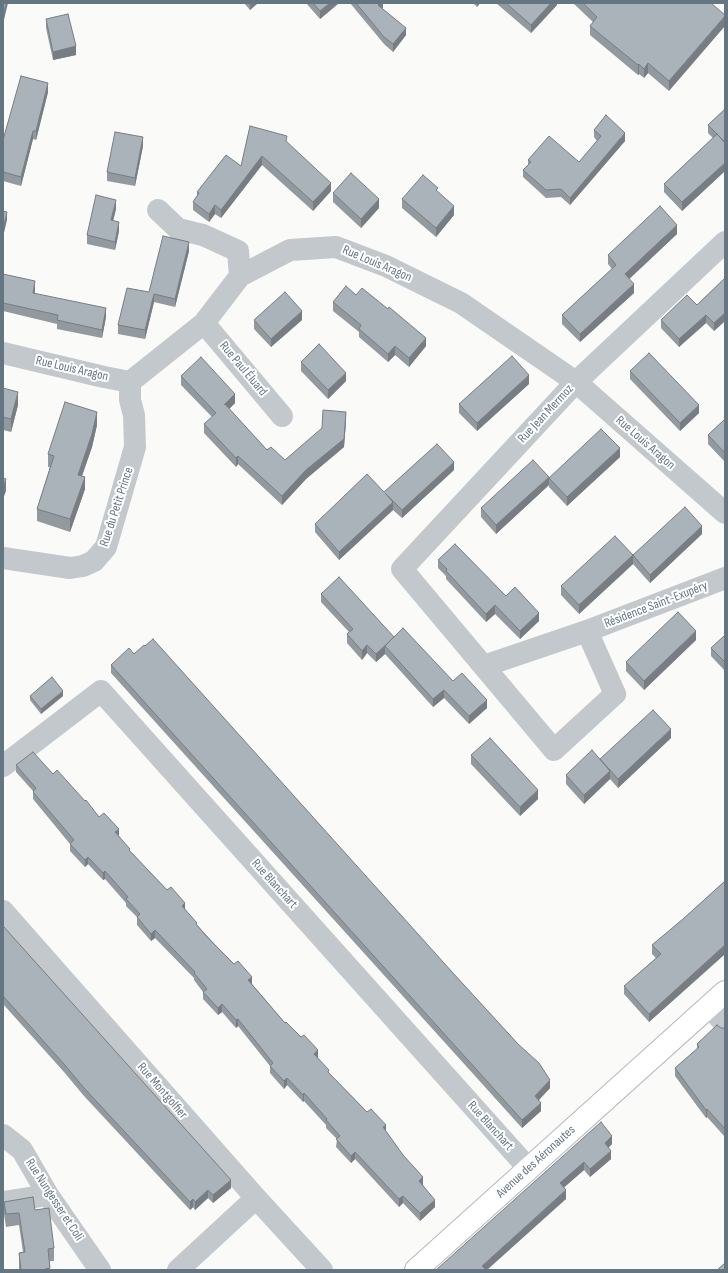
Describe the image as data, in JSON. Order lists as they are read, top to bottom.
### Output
{
  "streets": {
    "street": [
      "Rue Louis Aragon",
      "Rue Paul Éluard",
      "Rue Jean Mermoz",
      "Rue du Petit Prince",
      "Résidence Saint-Exupéry",
      "Rue Blanchart",
      "Rue Montgolfier",
      "Avenue des Aéronautes",
      "Rue Nungesser et Coli"
    ]
  },
  "crossings": [
    ["Rue Louis Aragon", "Rue Paul Éluard"],
    ["Rue Louis Aragon", "Rue Jean Mermoz"],
    ["Rue Louis Aragon", "Rue du Petit Prince"],
    ["Rue Jean Mermoz", "Résidence Saint-Exupéry"],
    ["Rue Blanchart", "Avenue des Aéronautes"]
  ]
}
